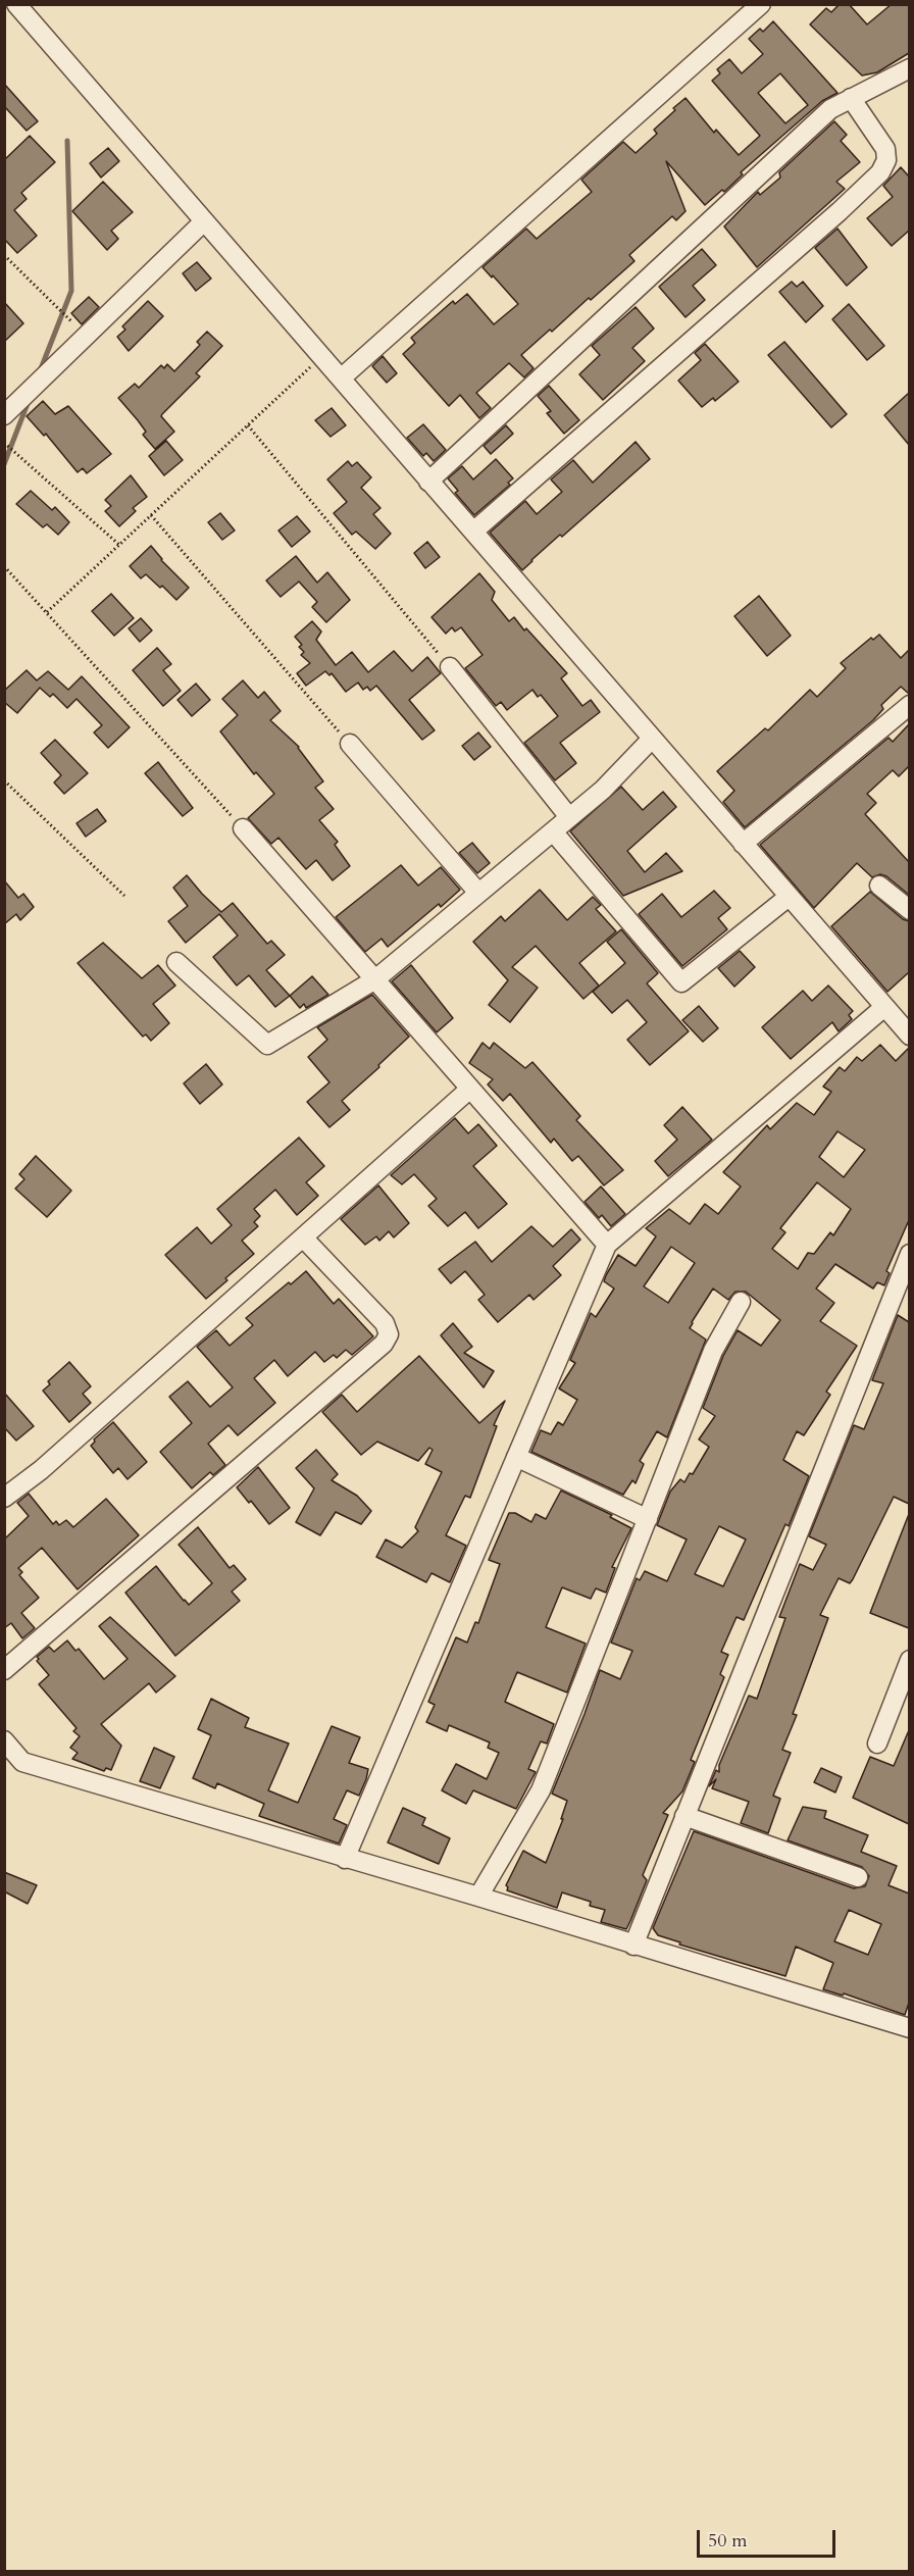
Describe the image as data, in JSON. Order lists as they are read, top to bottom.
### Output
{
  "scale_bar": "50 m"
}
